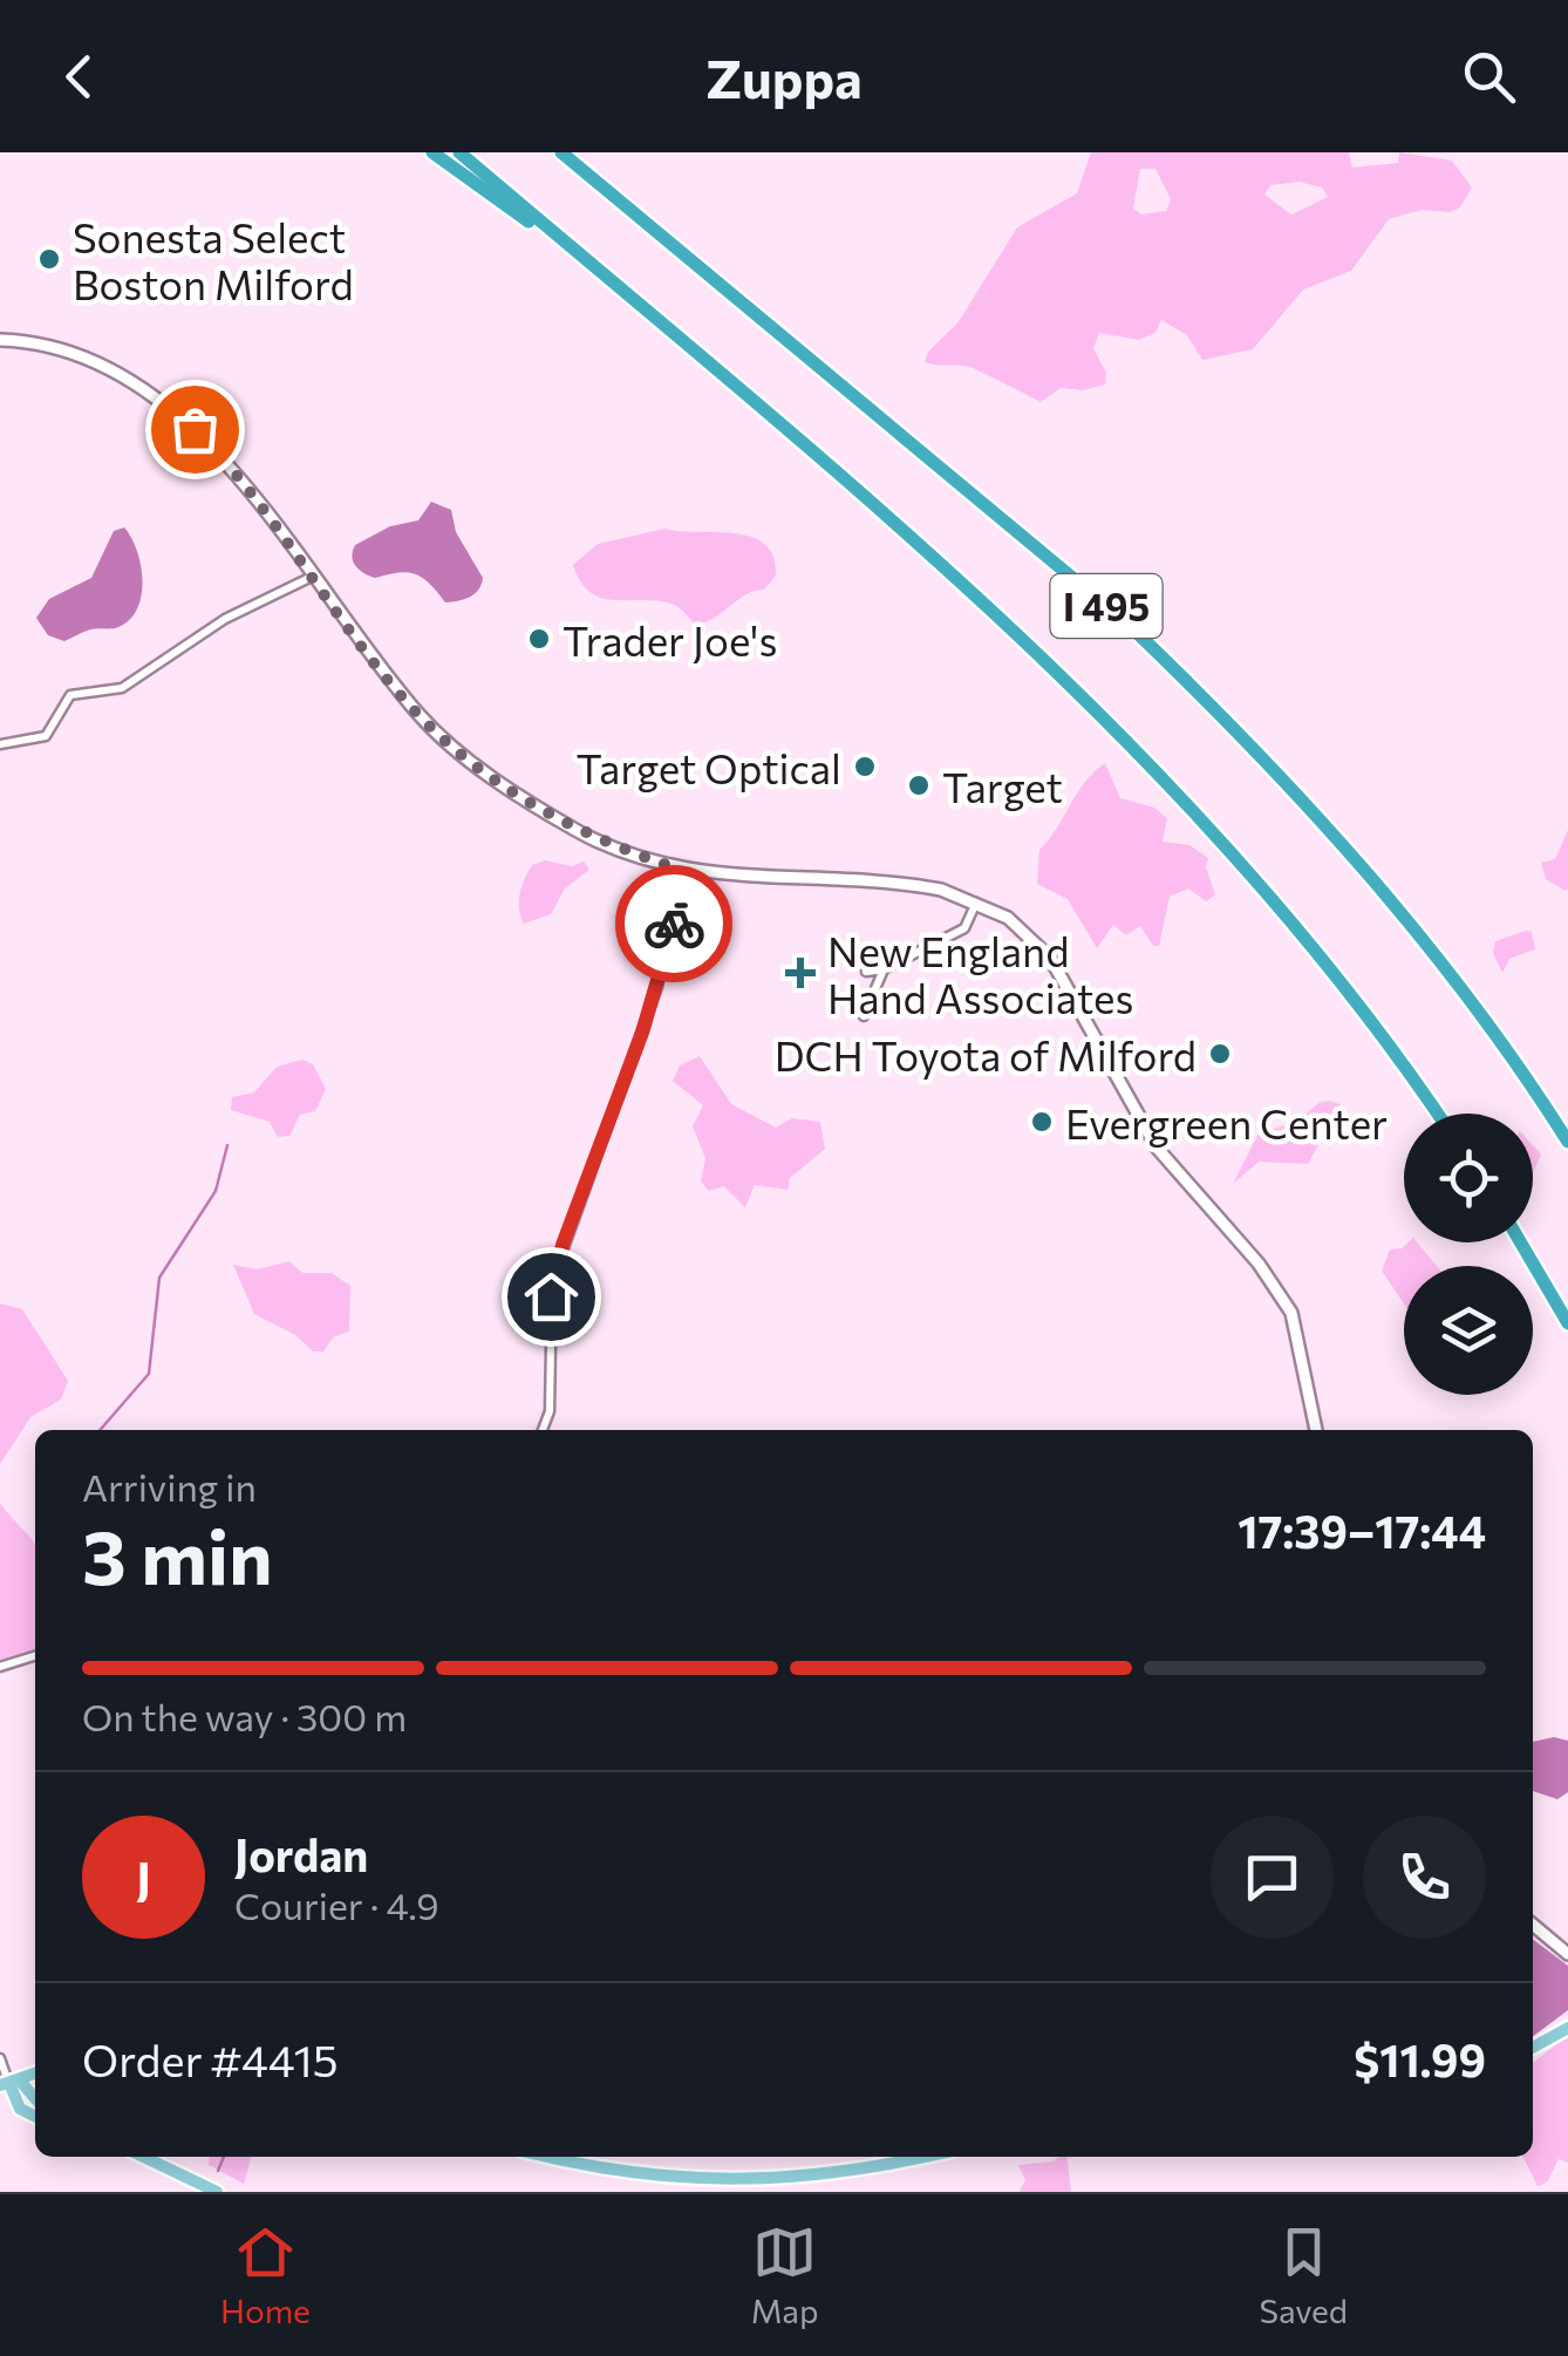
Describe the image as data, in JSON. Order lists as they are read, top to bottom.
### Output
{
  "streets": {
    "highway": ["I 495"]
  },
  "places": {
    "other": [
      "Sonesta Select Boston Milford",
      "Trader Joe's",
      "Target Optical",
      "Target",
      "DCH Toyota of Milford",
      "Evergreen Center"
    ],
    "health": ["New England Hand Associates"]
  },
  "page": {
    "header": "Zuppa",
    "heading": ["3 min", "Arriving in", "17:39–17:44"],
    "panel": [
      "Jordan",
      "Courier · 4.9",
      "Order #4415",
      "$11.99"
    ],
    "bar": "On the way · 300 m",
    "round": "J",
    "tabs": ["Home", "Map", "Saved"]
  }
}
